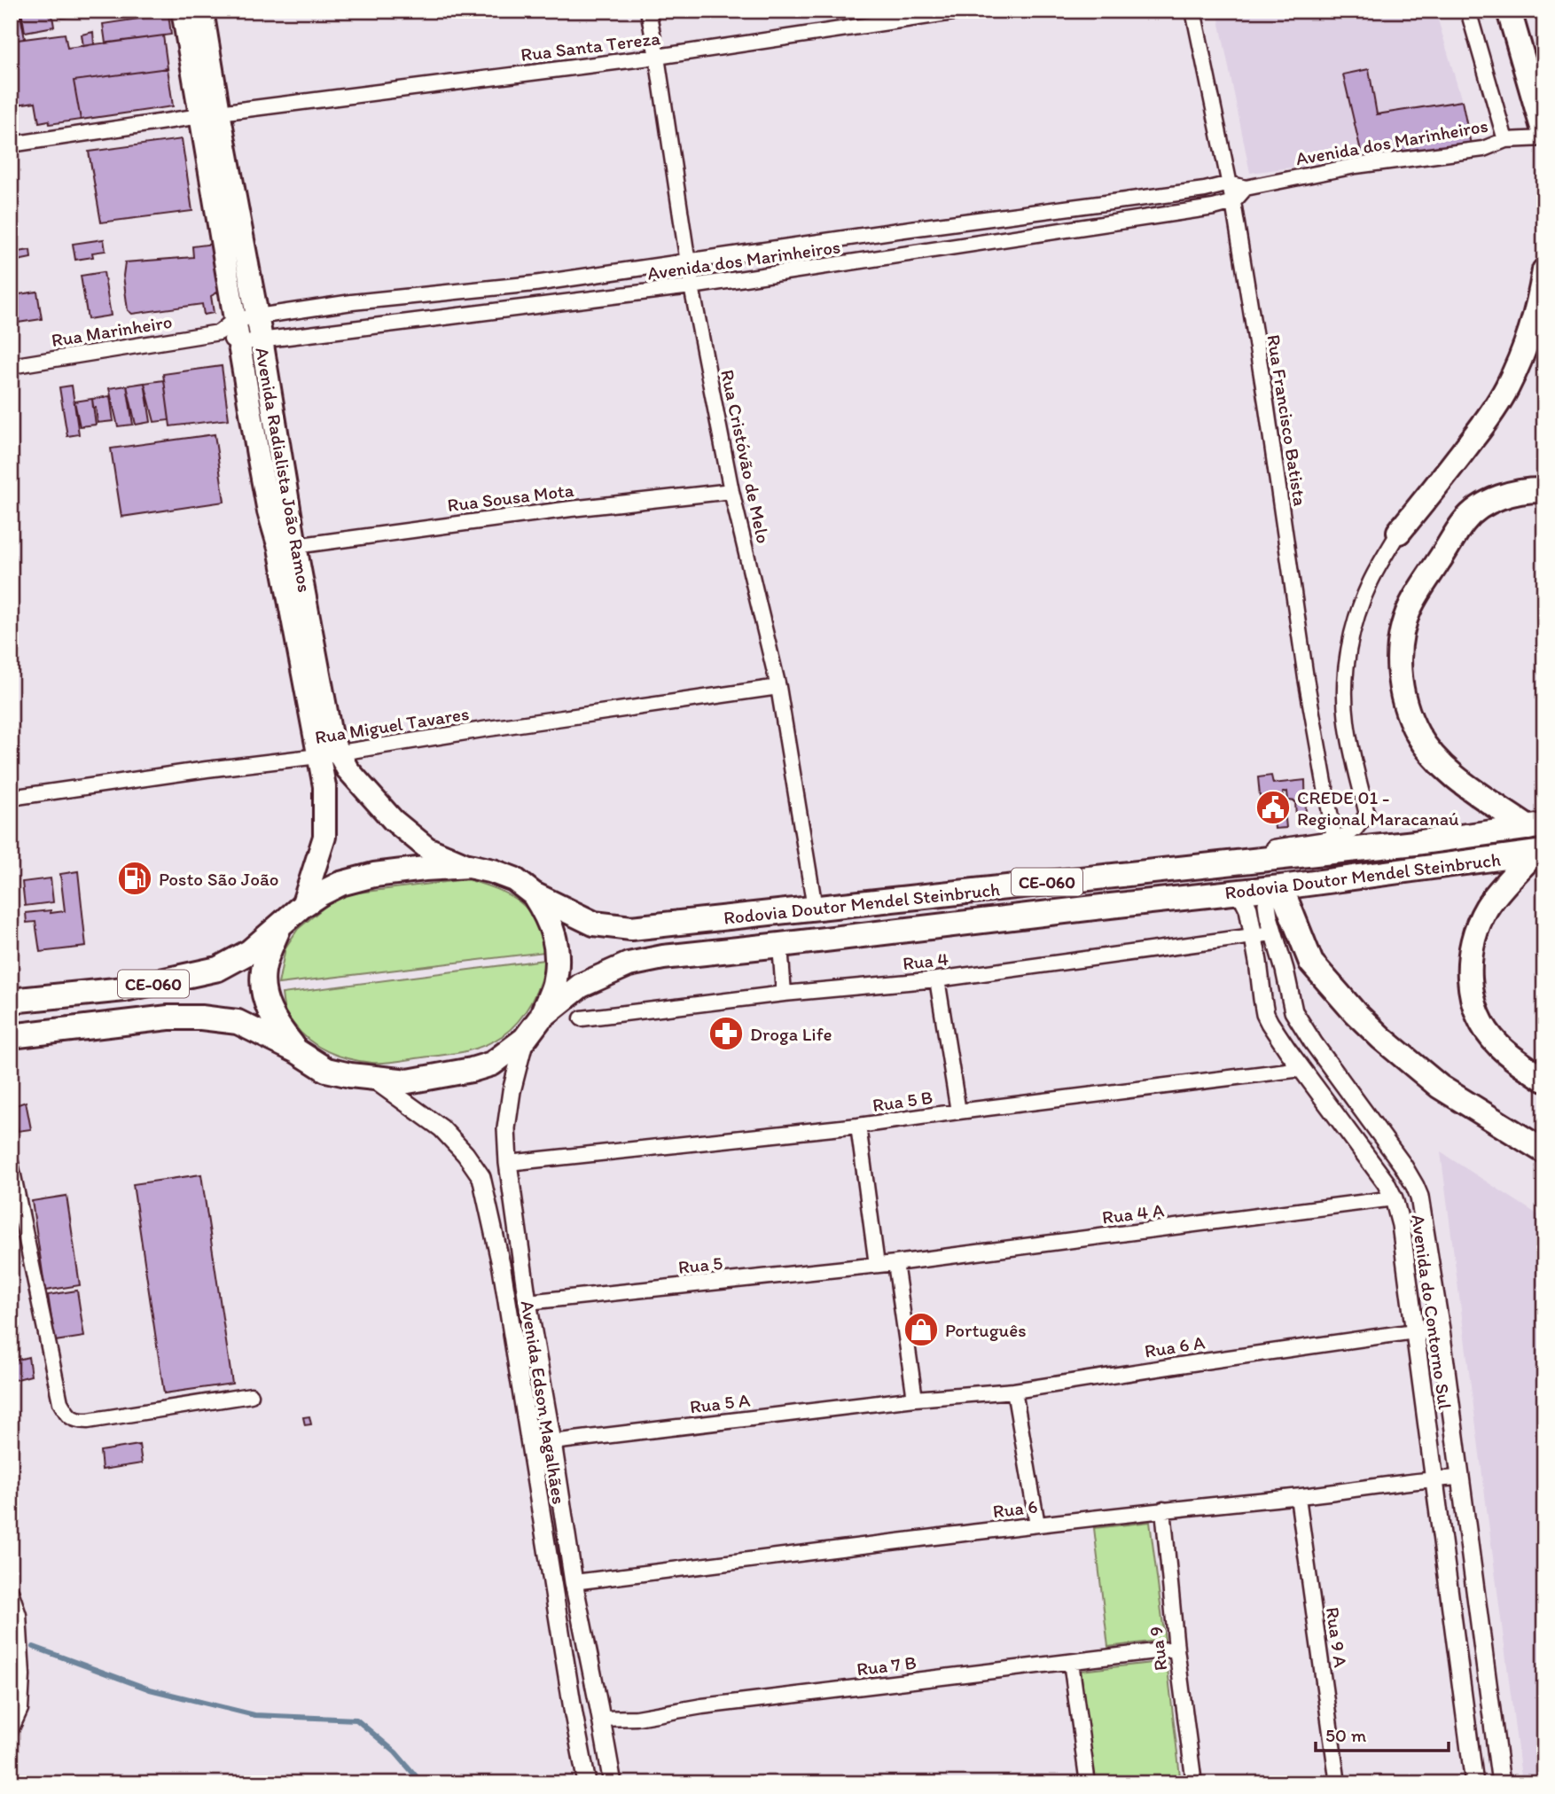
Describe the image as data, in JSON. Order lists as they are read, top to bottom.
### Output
{
  "streets": {
    "highway": ["Rodovia Doutor Mendel Steinbruch", "CE-060"],
    "main road": ["Avenida Radialista João Ramos"],
    "street": [
      "Rua Santa Tereza",
      "Avenida dos Marinheiros",
      "Rua Marinheiro",
      "Rua Francisco Batista",
      "Rua Cristóvão de Melo",
      "Rua Sousa Mota",
      "Rua Miguel Tavares",
      "Rua 4",
      "Rua 5 B",
      "Rua 4 A",
      "Rua 5",
      "Avenida do Contorno Sul",
      "Rua 6 A",
      "Avenida Edson Magalhães",
      "Rua 5 A",
      "Rua 6",
      "Rua 9 A",
      "Rua 9",
      "Rua 7 B"
    ]
  },
  "crossings": [
    ["Rua Santa Tereza", "Rua Cristóvão de Melo"],
    ["Rua Santa Tereza", "Avenida Radialista João Ramos"],
    ["Avenida dos Marinheiros", "Rua Marinheiro"],
    ["Avenida dos Marinheiros", "Rua Francisco Batista"],
    ["Avenida dos Marinheiros", "Rua Cristóvão de Melo"],
    ["Avenida dos Marinheiros", "Avenida Radialista João Ramos"],
    ["Rua Marinheiro", "Avenida Radialista João Ramos"],
    ["Rua Cristóvão de Melo", "Rua Sousa Mota"],
    ["Rua Cristóvão de Melo", "Rua Miguel Tavares"],
    ["Rua Cristóvão de Melo", "Rodovia Doutor Mendel Steinbruch"],
    ["Avenida Radialista João Ramos", "Rua Sousa Mota"],
    ["Avenida Radialista João Ramos", "Rua Miguel Tavares"],
    ["Avenida Radialista João Ramos", "Rodovia Doutor Mendel Steinbruch"],
    ["Rodovia Doutor Mendel Steinbruch", "CE-060"],
    ["Rodovia Doutor Mendel Steinbruch", "Avenida do Contorno Sul"],
    ["Rodovia Doutor Mendel Steinbruch", "Avenida Edson Magalhães"],
    ["Rua 4", "Avenida do Contorno Sul"],
    ["Rua 5 B", "Avenida do Contorno Sul"],
    ["Rua 5 B", "Avenida Edson Magalhães"],
    ["Rua 4 A", "Rua 5"],
    ["Rua 4 A", "Avenida do Contorno Sul"],
    ["Rua 5", "Avenida Edson Magalhães"],
    ["Avenida do Contorno Sul", "Rua 6 A"],
    ["Avenida do Contorno Sul", "Rua 6"],
    ["Rua 6 A", "Rua 5 A"],
    ["Avenida Edson Magalhães", "Rua 5 A"],
    ["Avenida Edson Magalhães", "Rua 6"],
    ["Avenida Edson Magalhães", "Rua 7 B"],
    ["Rua 6", "Rua 9 A"],
    ["Rua 6", "Rua 9"],
    ["Rua 9", "Rua 7 B"]
  ],
  "places": {
    "public building": ["CREDE 01 - Regional Maracanaú"],
    "fuel station": ["Posto São João"],
    "pharmacy": ["Droga Life"],
    "shop": ["Português"]
  },
  "scale_bar": "50 m"
}
